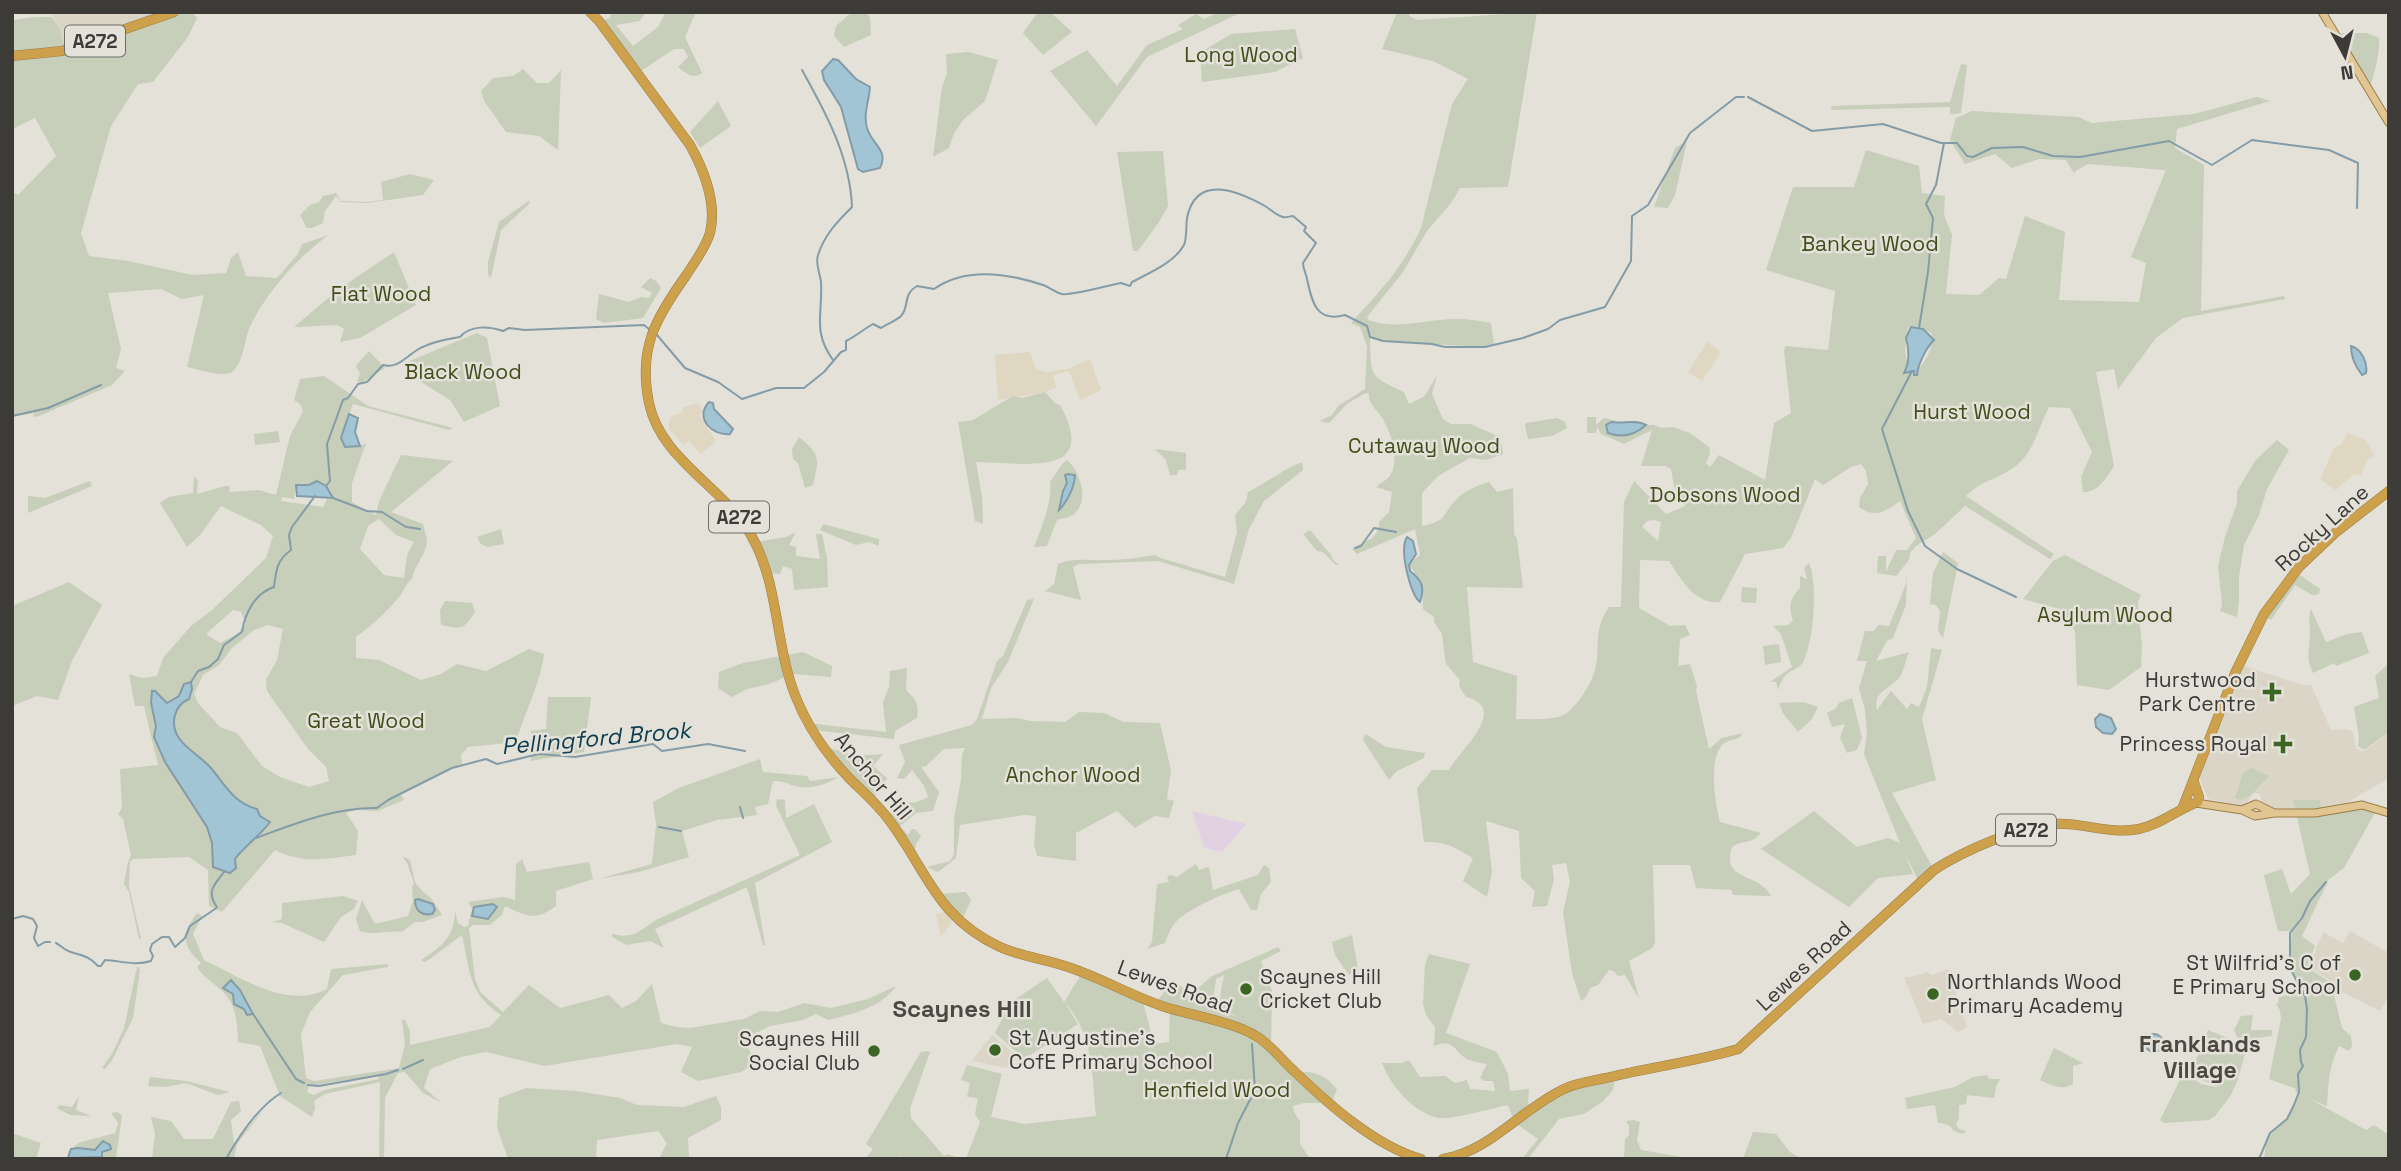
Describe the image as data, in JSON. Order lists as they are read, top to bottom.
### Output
{
  "streets": {
    "highway": [
      "A272",
      "Rocky Lane",
      "Anchor Hill",
      "Lewes Road"
    ]
  },
  "crossings": [
    ["Rocky Lane", "Lewes Road"],
    ["Anchor Hill", "Lewes Road"]
  ],
  "districts": ["Scaynes Hill", "Franklands Village"],
  "water": ["Pellingford Brook"],
  "parks": [
    "Long Wood",
    "Bankey Wood",
    "Flat Wood",
    "Black Wood",
    "Hurst Wood",
    "Cutaway Wood",
    "Dobsons Wood",
    "Asylum Wood",
    "Great Wood",
    "Anchor Wood",
    "Henfield Wood"
  ],
  "places": {
    "health": ["Hurstwood Park Centre", "Princess Royal"],
    "other": [
      "St Wilfrid's C of E Primary School",
      "Scaynes Hill Cricket Club",
      "Northlands Wood Primary Academy",
      "St Augustine's CofE Primary School",
      "Scaynes Hill Social Club"
    ]
  },
  "north": "bottom"
}
